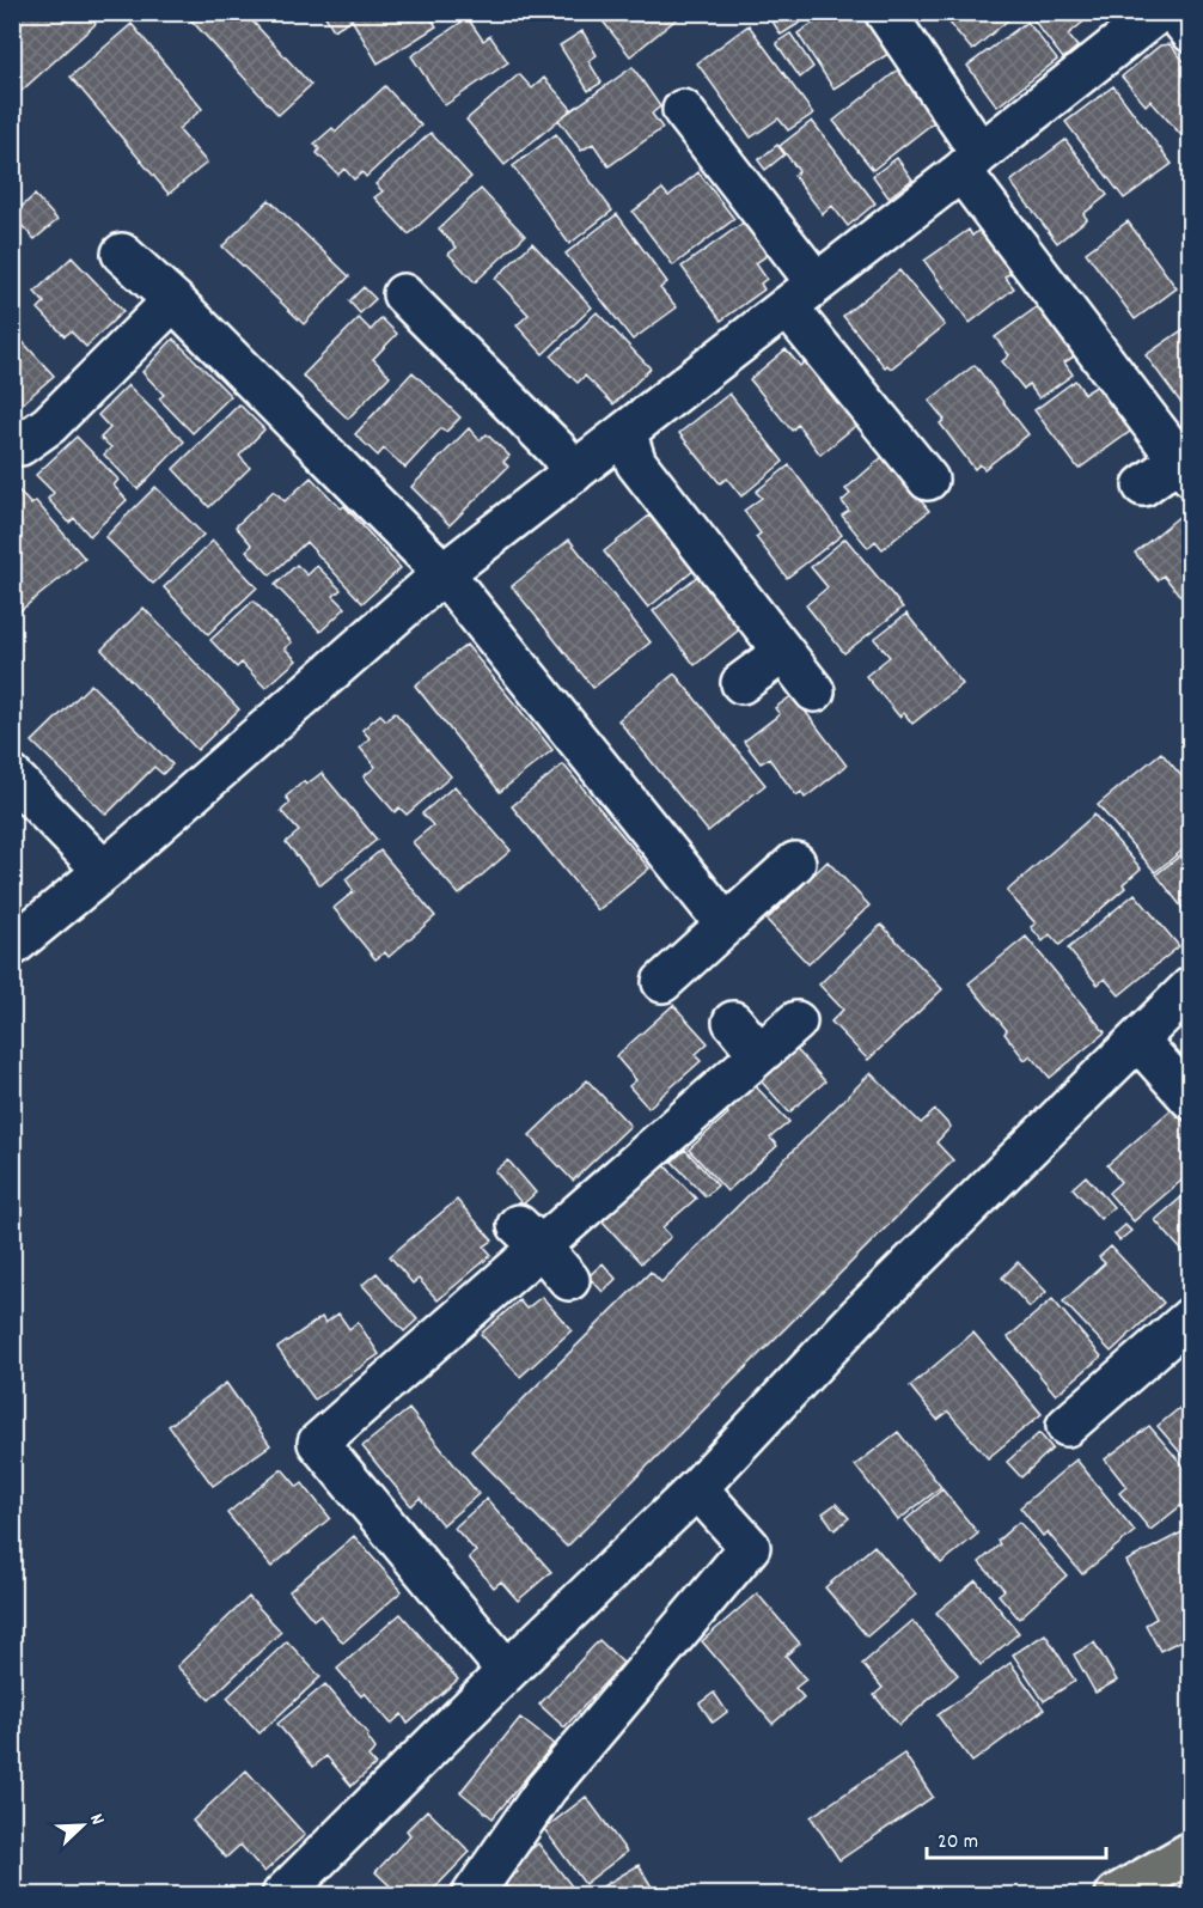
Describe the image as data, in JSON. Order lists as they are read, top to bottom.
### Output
{
  "scale_bar": "20 m",
  "north": "top right"
}
